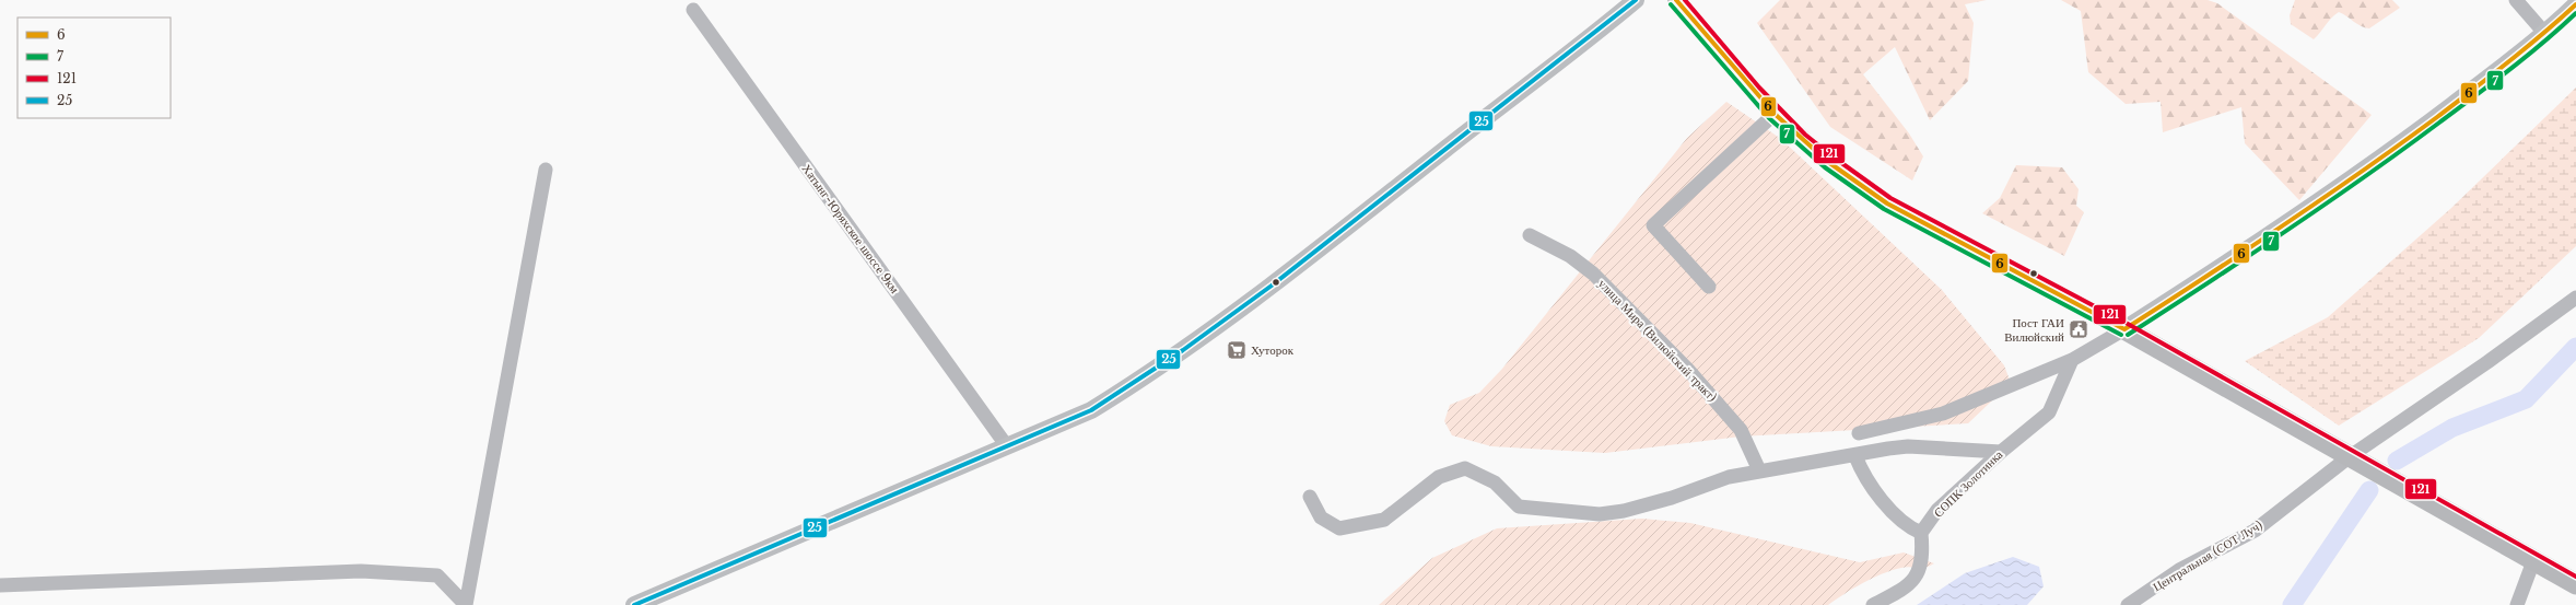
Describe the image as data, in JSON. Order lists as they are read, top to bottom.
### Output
{
  "streets": {
    "street": [
      "Хатынг-Юряхское шоссе 9км",
      "улица Мира (Вилюйский тракт)",
      "СОПК Золотинка",
      "Центральная (СОТ Луч)"
    ]
  },
  "places": {
    "public building": ["Пост ГАИ Вилюйский"],
    "supermarket": ["Хуторок"]
  },
  "lines": [
    "transit line 6",
    "transit line 121",
    "transit line 25",
    "transit line 7"
  ],
  "legend": [
    "6",
    "7",
    "121",
    "25"
  ]
}
